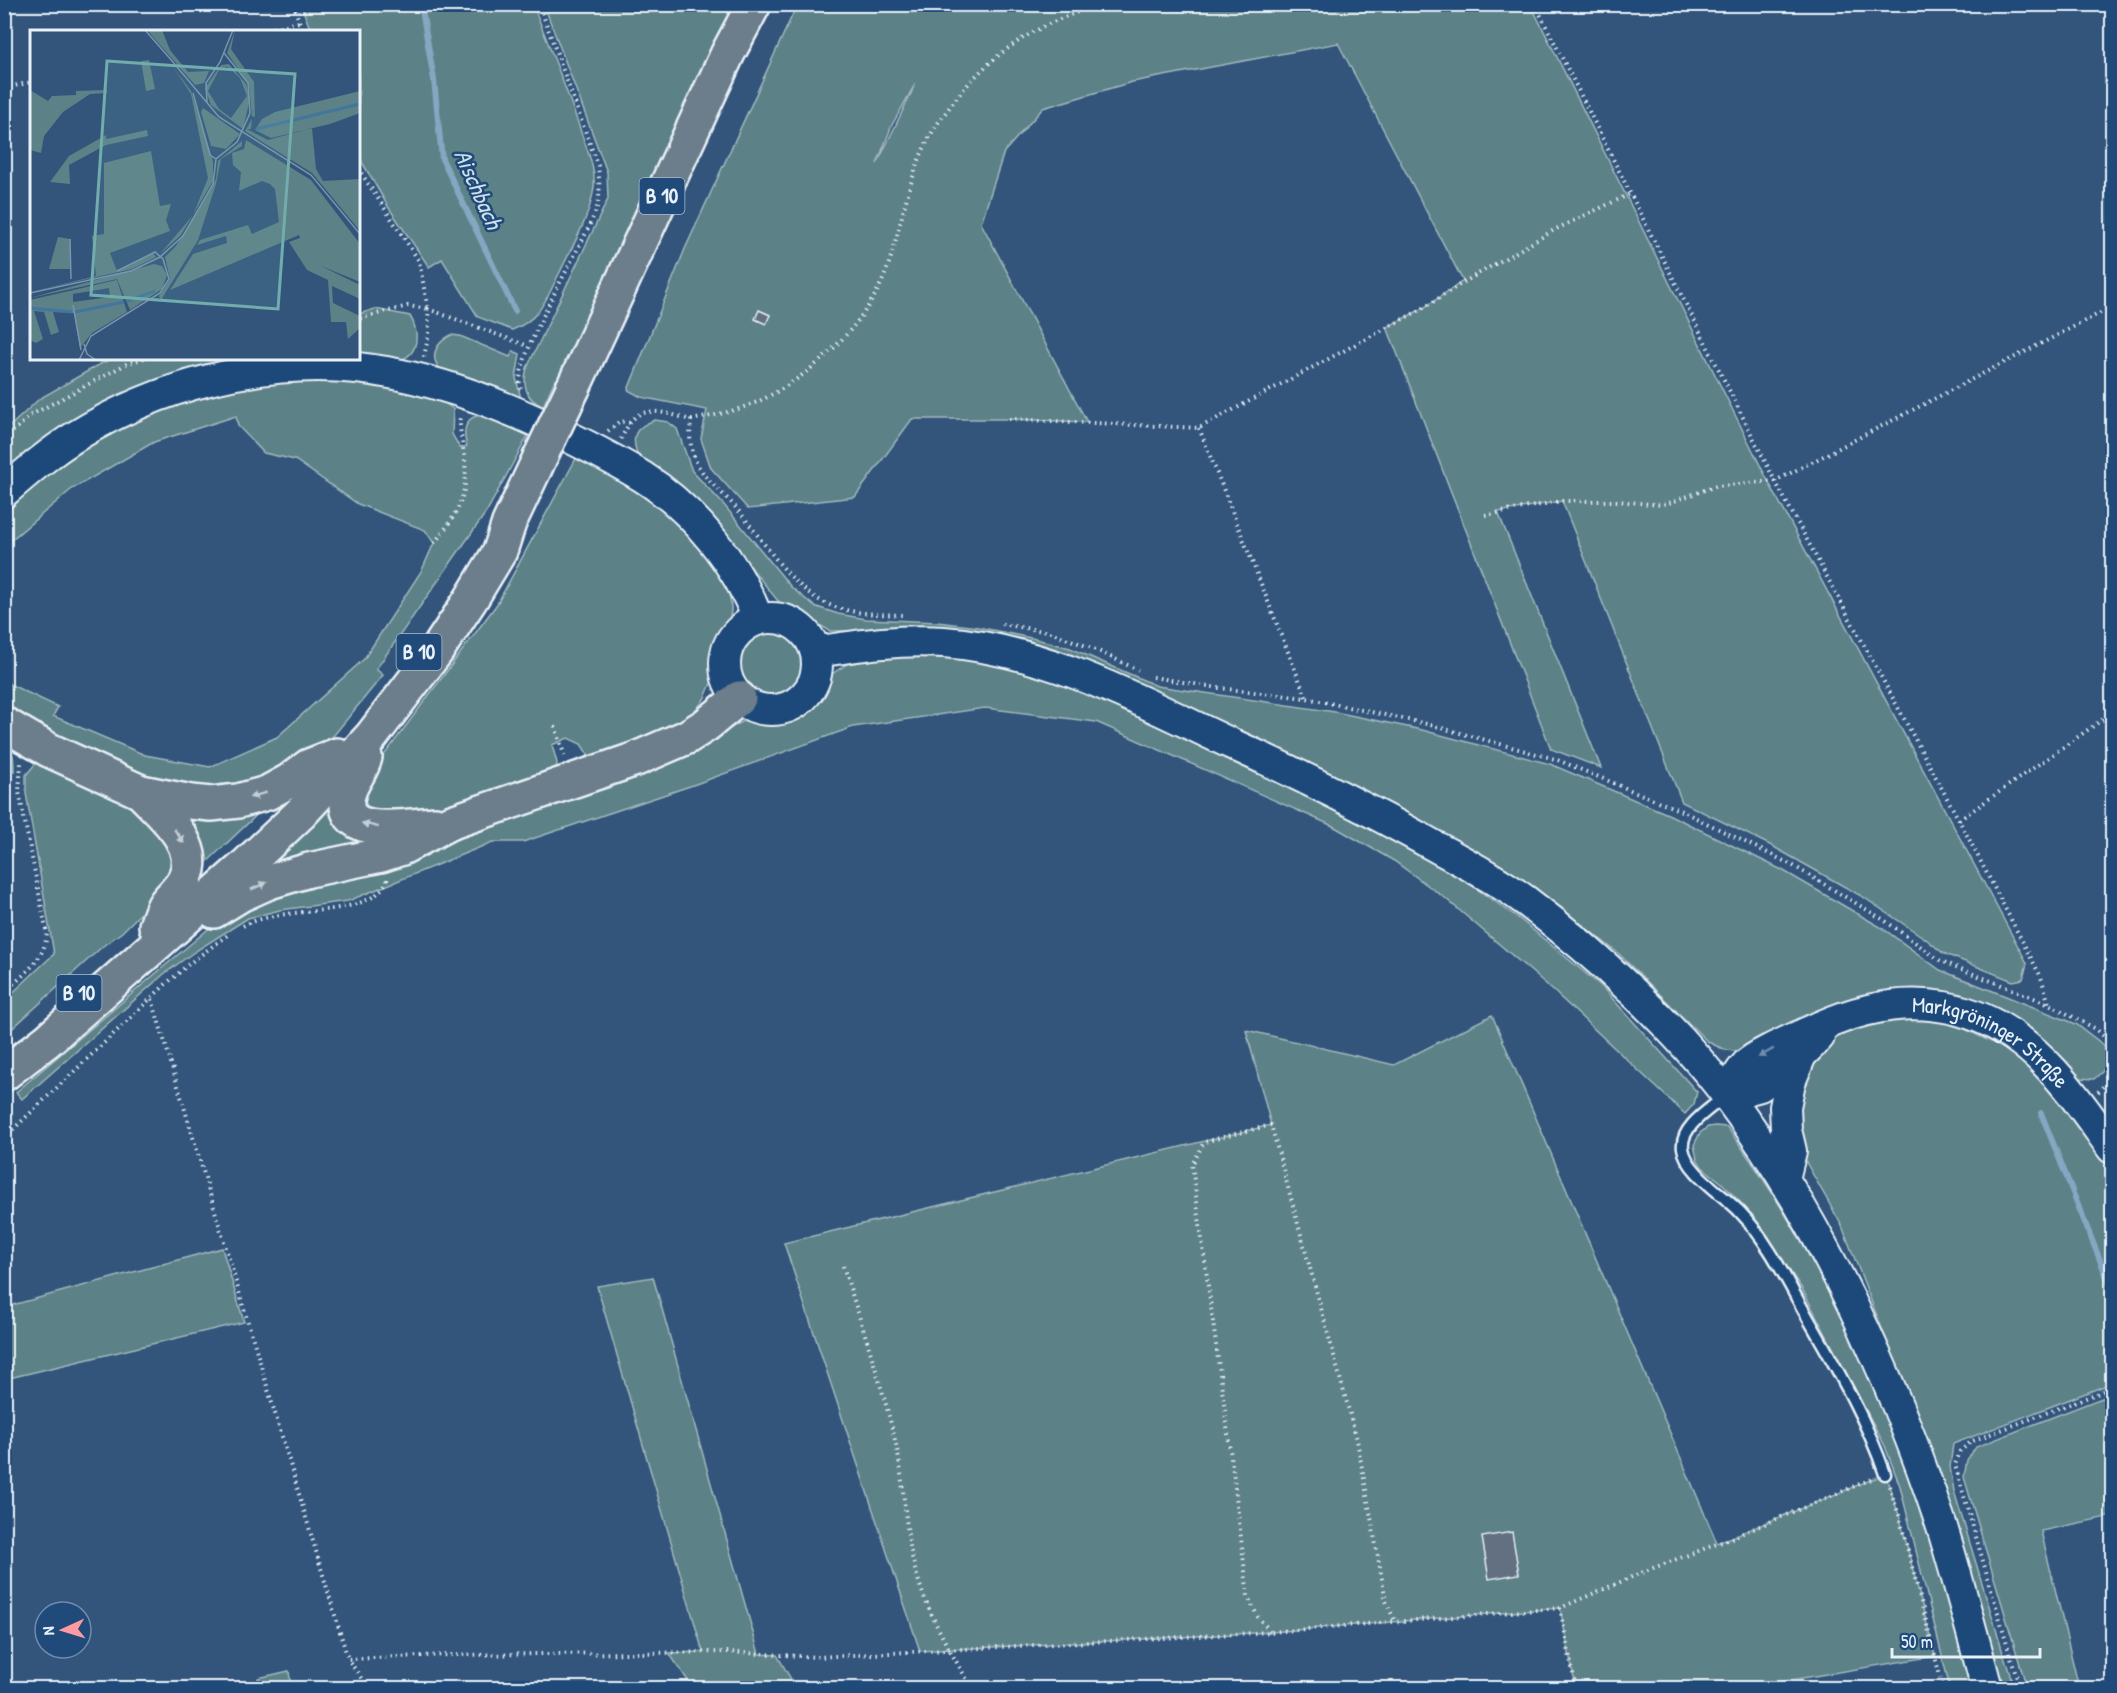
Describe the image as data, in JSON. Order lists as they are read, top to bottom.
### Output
{
  "streets": {
    "main road": ["B 10", "Markgröninger Straße"]
  },
  "water": ["Aischbach"],
  "scale_bar": "50 m",
  "north": "left"
}
